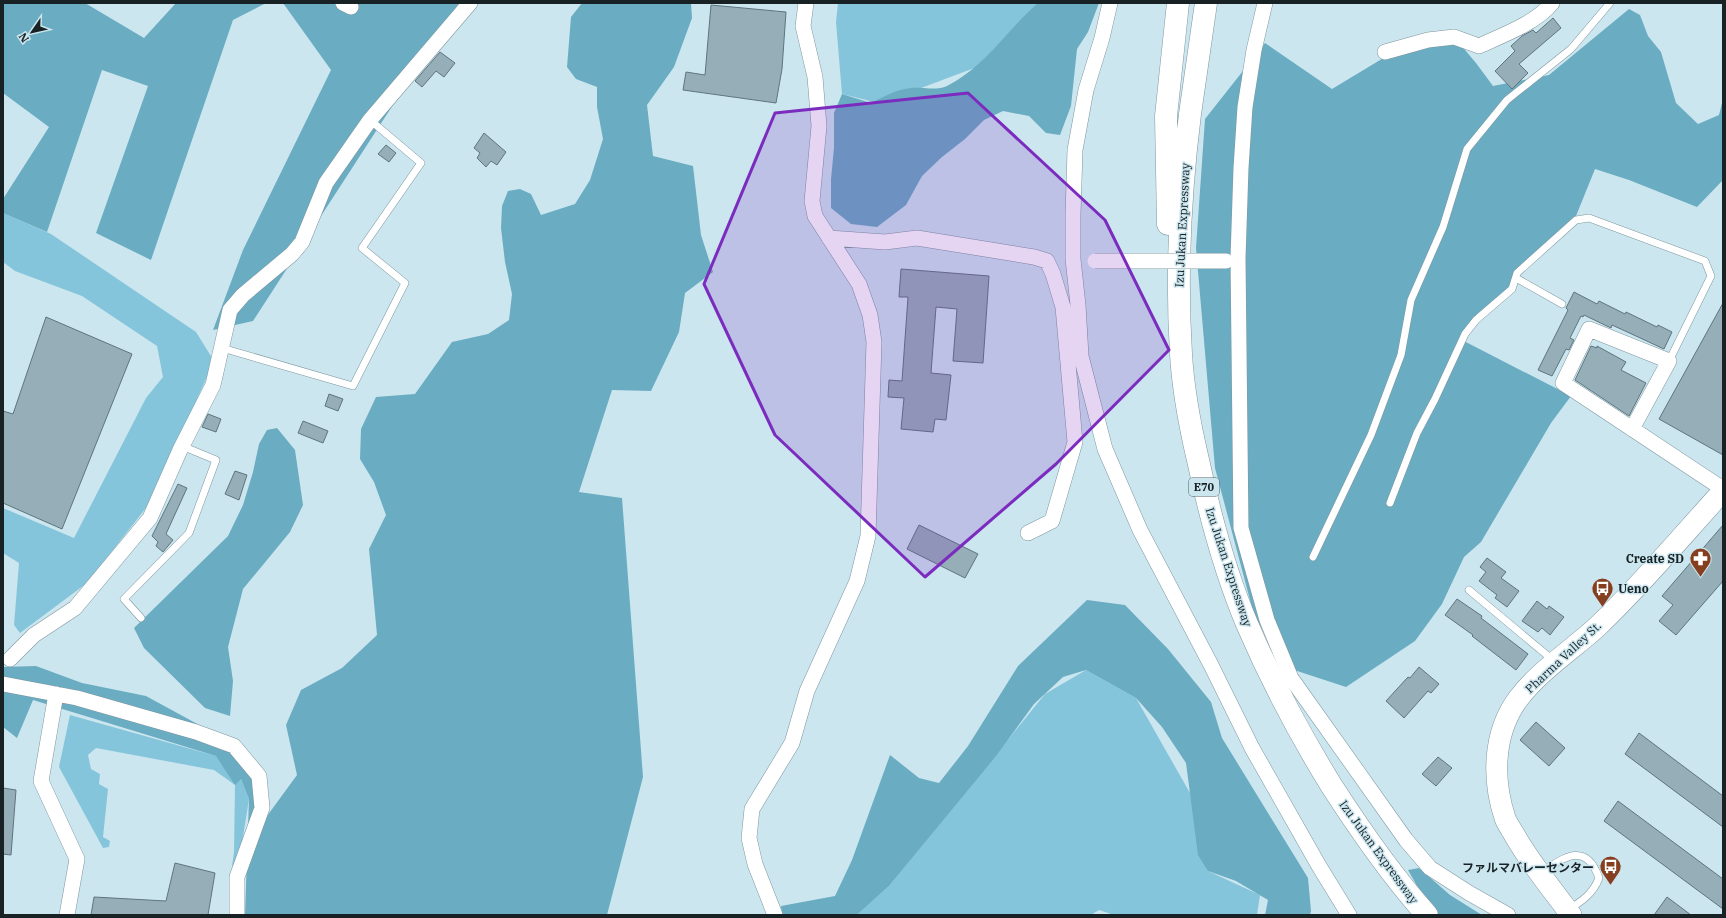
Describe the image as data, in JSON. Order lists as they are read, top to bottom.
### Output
{
  "streets": {
    "highway": ["Izu Jukan Expressway", "E70"],
    "street": ["Pharma Valley St."]
  },
  "places": {
    "pharmacy": ["Create SD"],
    "bus stop": ["Ueno", "ファルマバレーセンター"]
  },
  "north": "bottom left"
}
